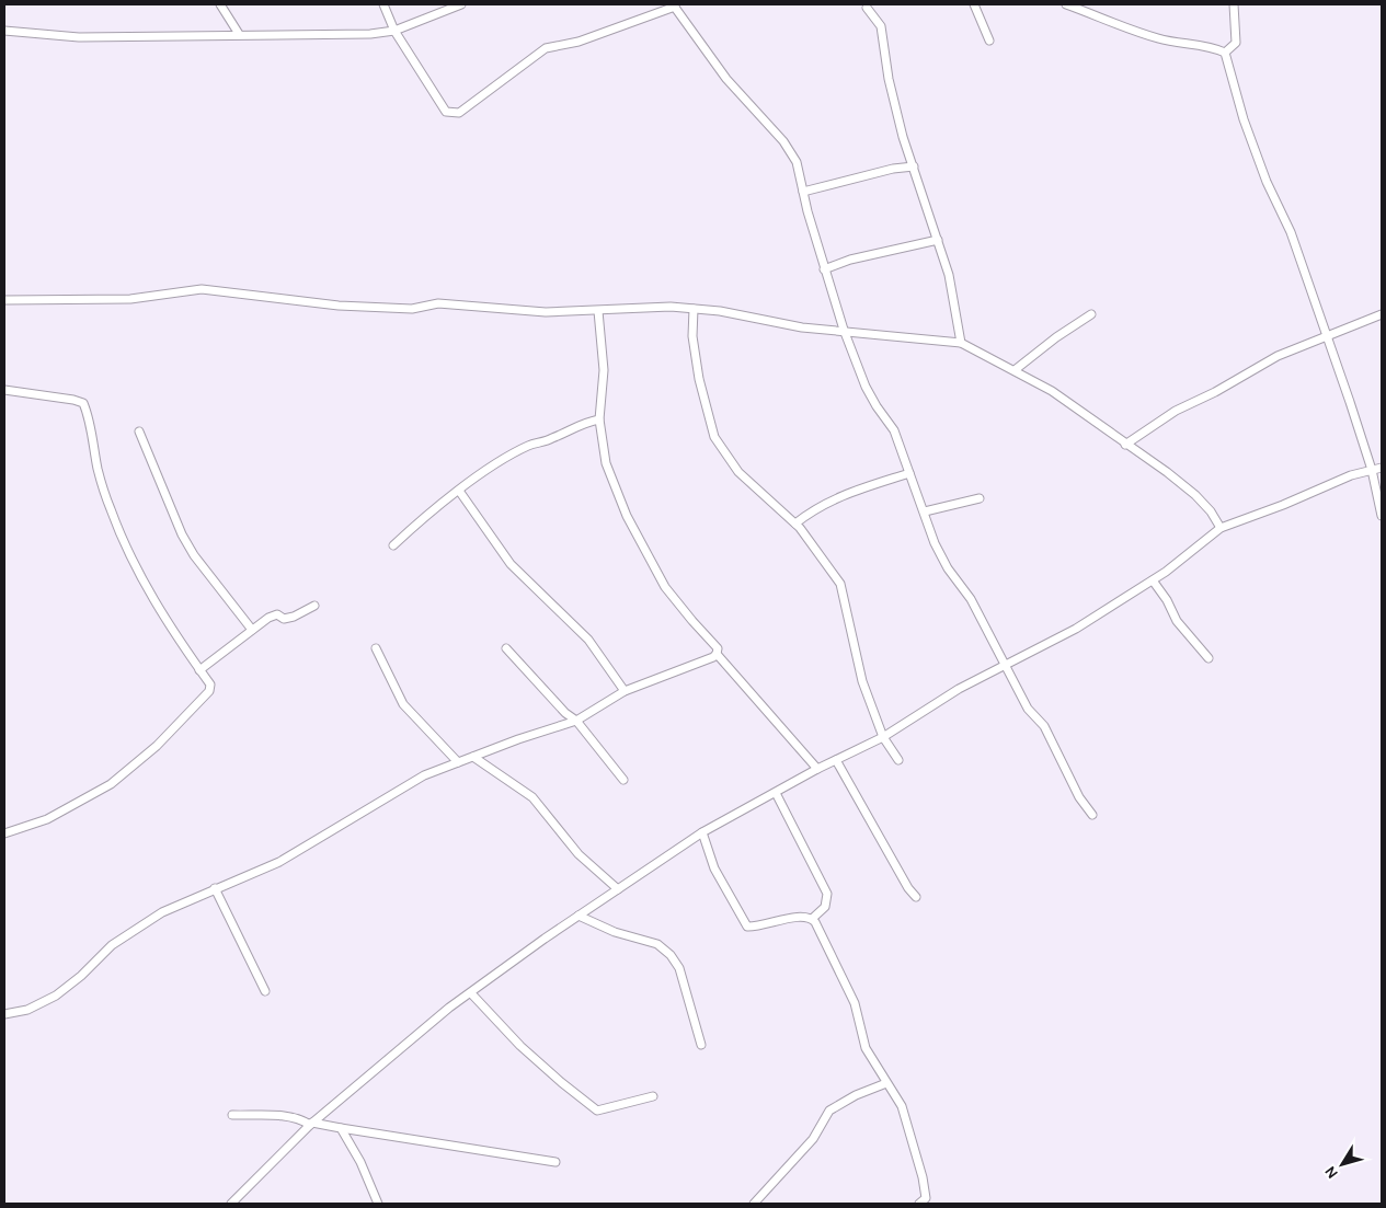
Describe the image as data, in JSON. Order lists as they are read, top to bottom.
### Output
{
  "north": "bottom left"
}
